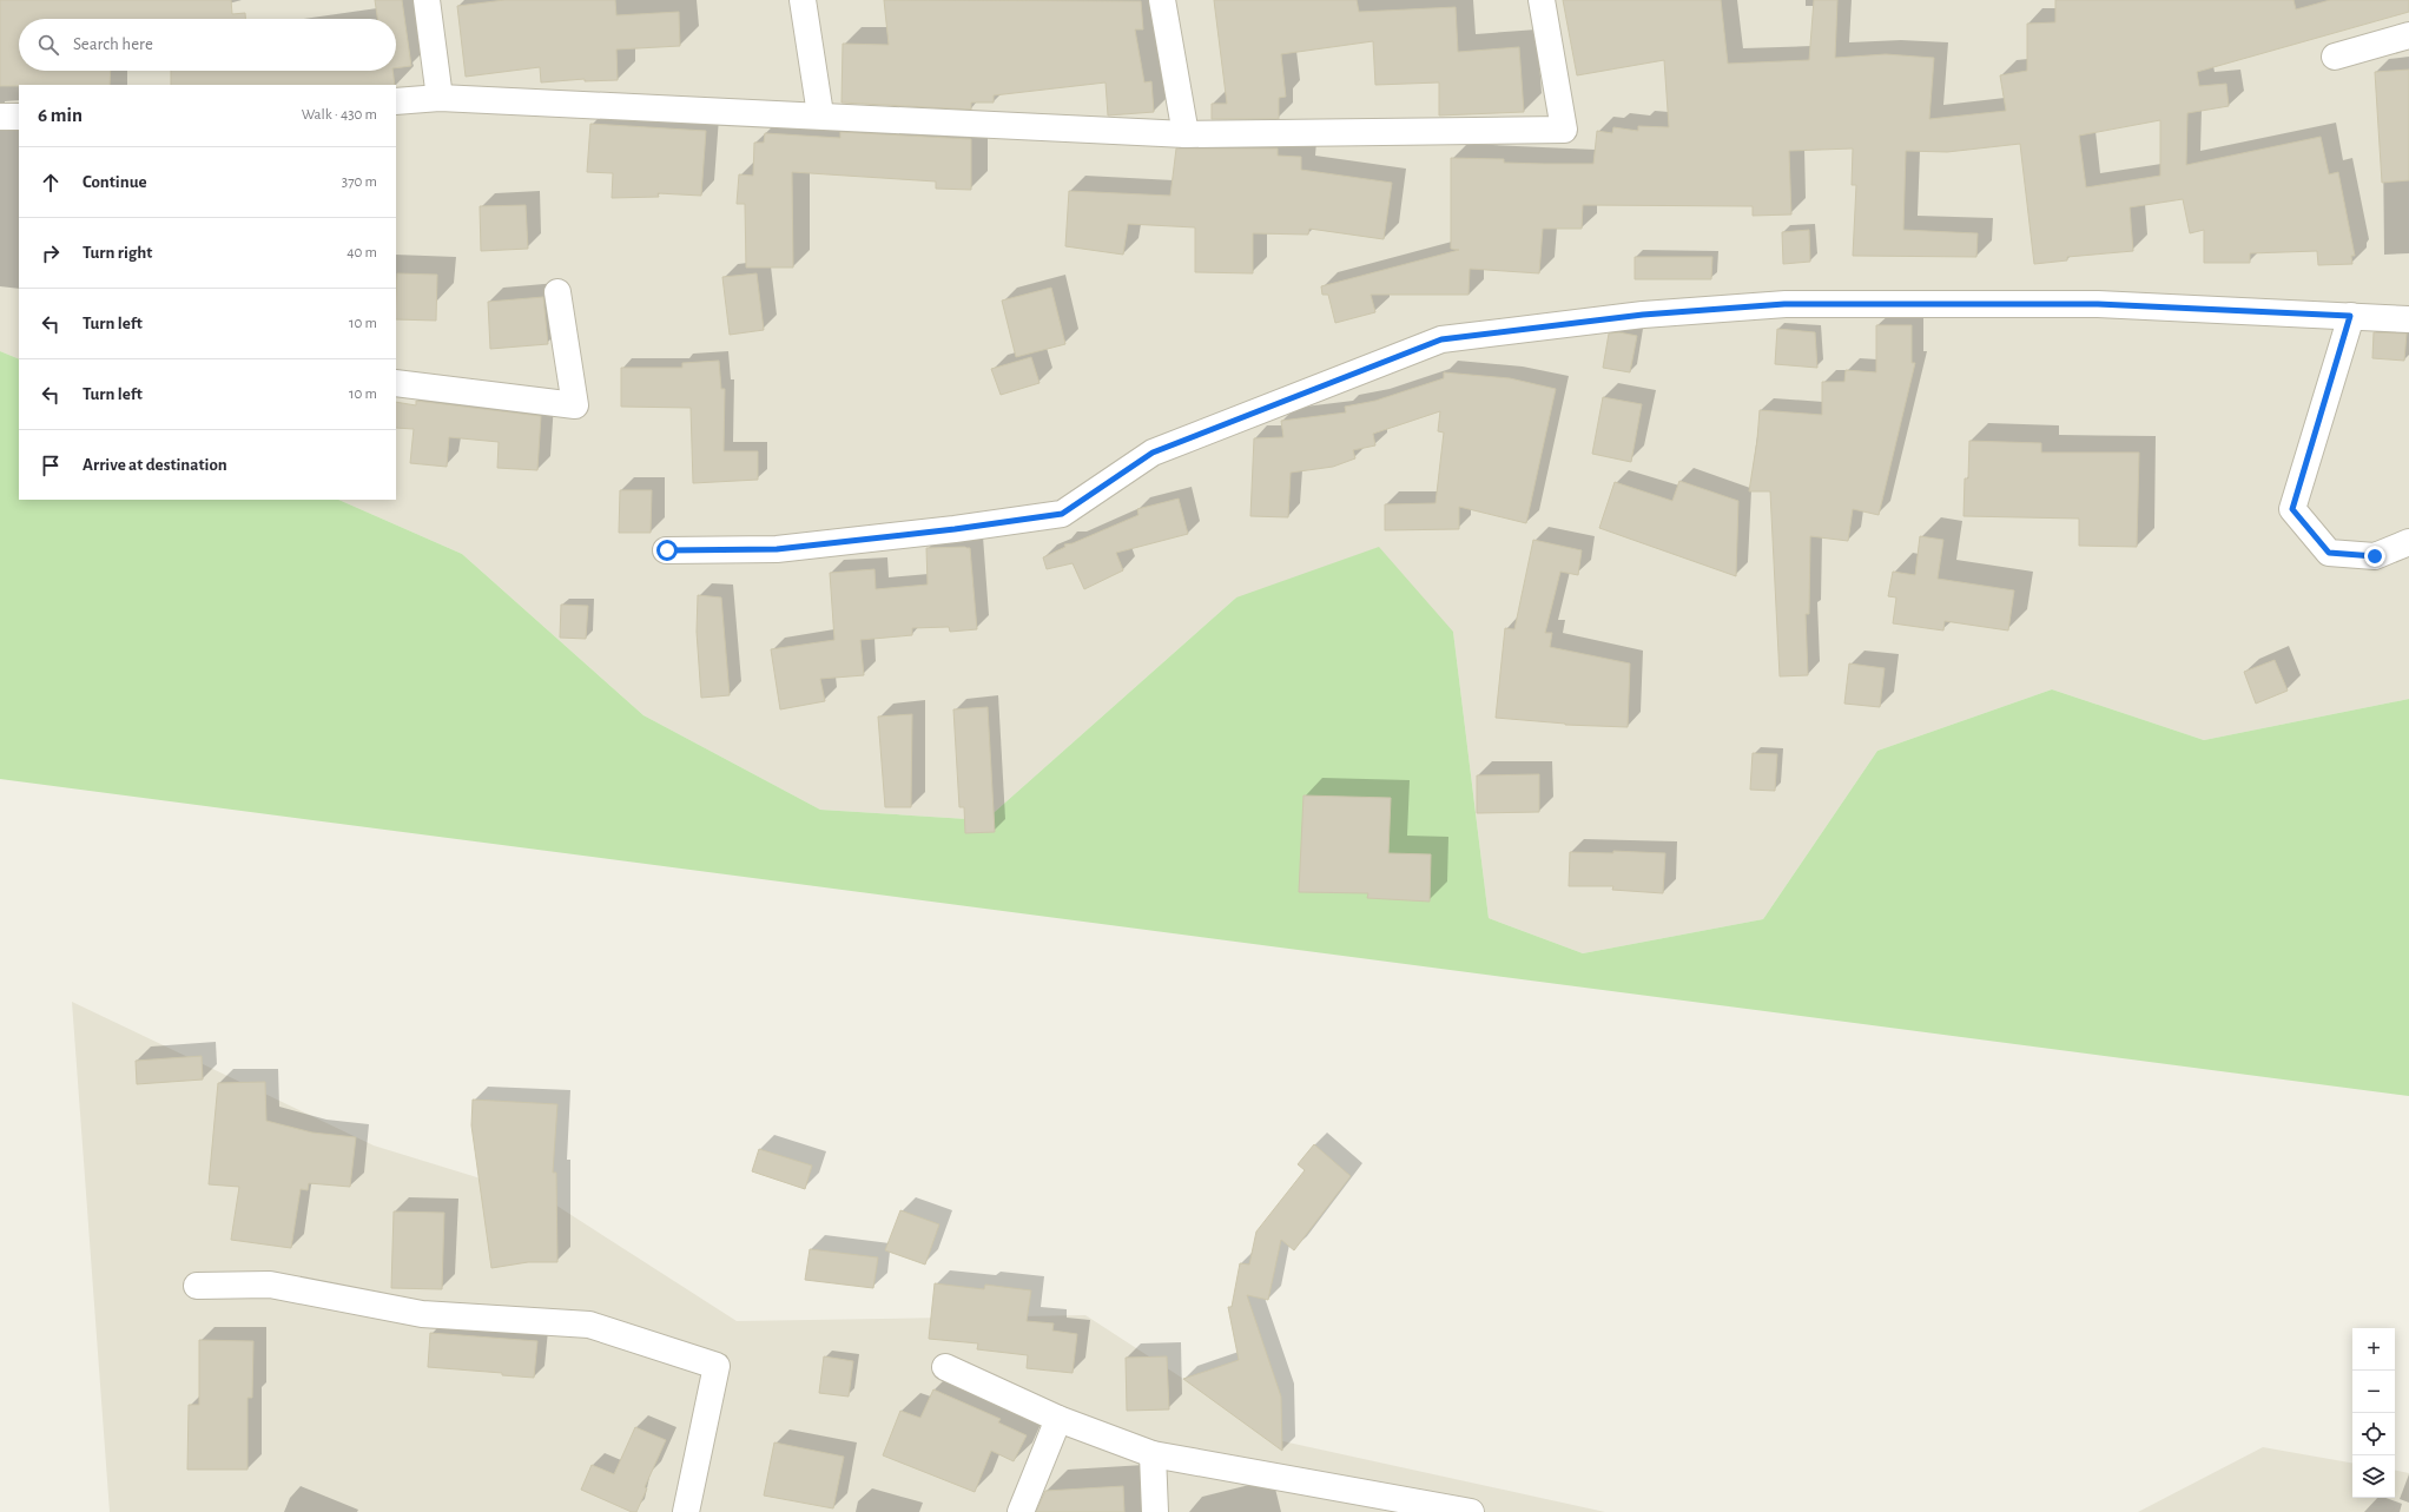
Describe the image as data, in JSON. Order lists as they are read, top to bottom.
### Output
{
  "page": {
    "search": "Search here",
    "heading": ["6 min", "Walk · 430 m"],
    "list": [
      ["Continue", "370 m"],
      ["Turn right", "40 m"],
      ["Turn left", "10 m"],
      ["Turn left", "10 m"],
      "Arrive at destination"
    ],
    "map_buttons": ["+", "−"]
  }
}
